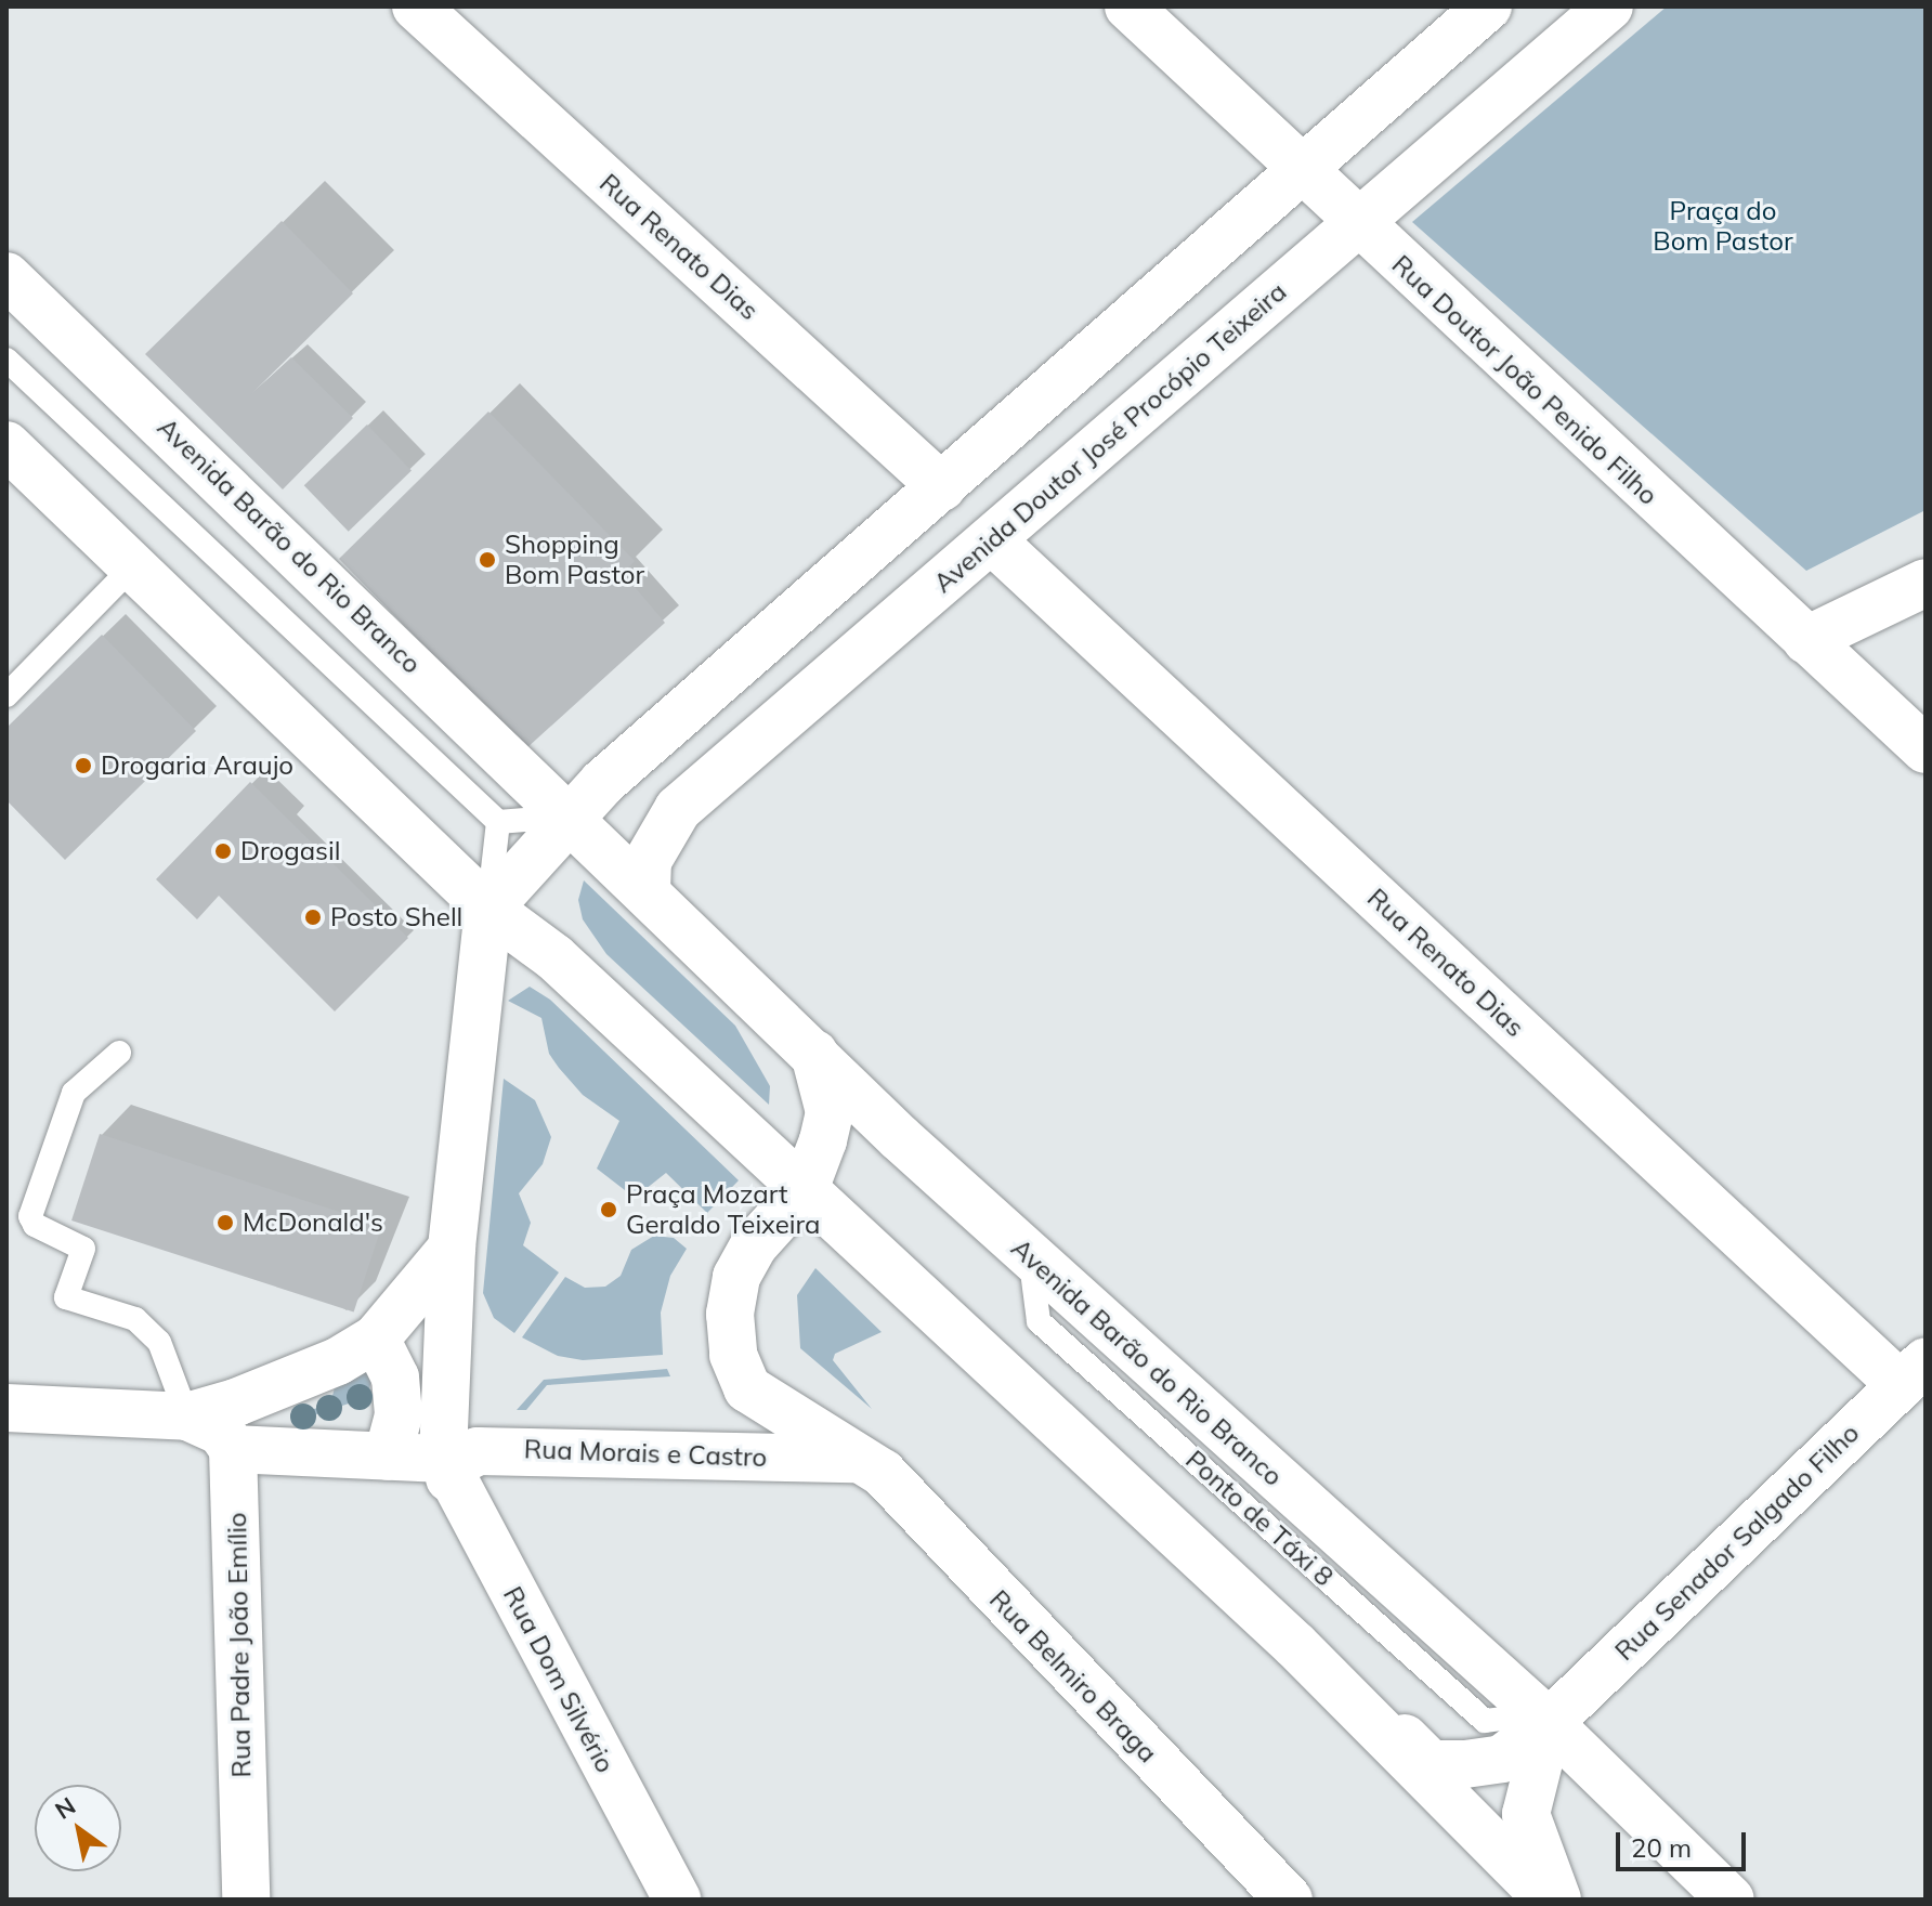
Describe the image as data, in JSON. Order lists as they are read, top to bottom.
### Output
{
  "streets": {
    "street": [
      "Rua Renato Dias",
      "Rua Doutor João Penido Filho",
      "Avenida Doutor José Procópio Teixeira",
      "Avenida Barão do Rio Branco",
      "Rua Morais e Castro",
      "Rua Senador Salgado Filho",
      "Rua Padre João Emílio",
      "Rua Belmiro Braga",
      "Rua Dom Silvério"
    ]
  },
  "crossings": [
    ["Rua Renato Dias", "Avenida Doutor José Procópio Teixeira"],
    ["Rua Renato Dias", "Rua Senador Salgado Filho"],
    ["Rua Doutor João Penido Filho", "Avenida Doutor José Procópio Teixeira"],
    ["Avenida Doutor José Procópio Teixeira", "Avenida Barão do Rio Branco"],
    ["Avenida Barão do Rio Branco", "Rua Senador Salgado Filho"],
    ["Rua Morais e Castro", "Rua Belmiro Braga"],
    ["Rua Morais e Castro", "Rua Dom Silvério"]
  ],
  "parks": ["Praça do Bom Pastor"],
  "places": [
    "Shopping Bom Pastor",
    "Drogaria Araujo",
    "Drogasil",
    "Posto Shell",
    "Praça Mozart Geraldo Teixeira",
    "McDonald's"
  ],
  "scale_bar": "20 m",
  "north": "top left"
}
